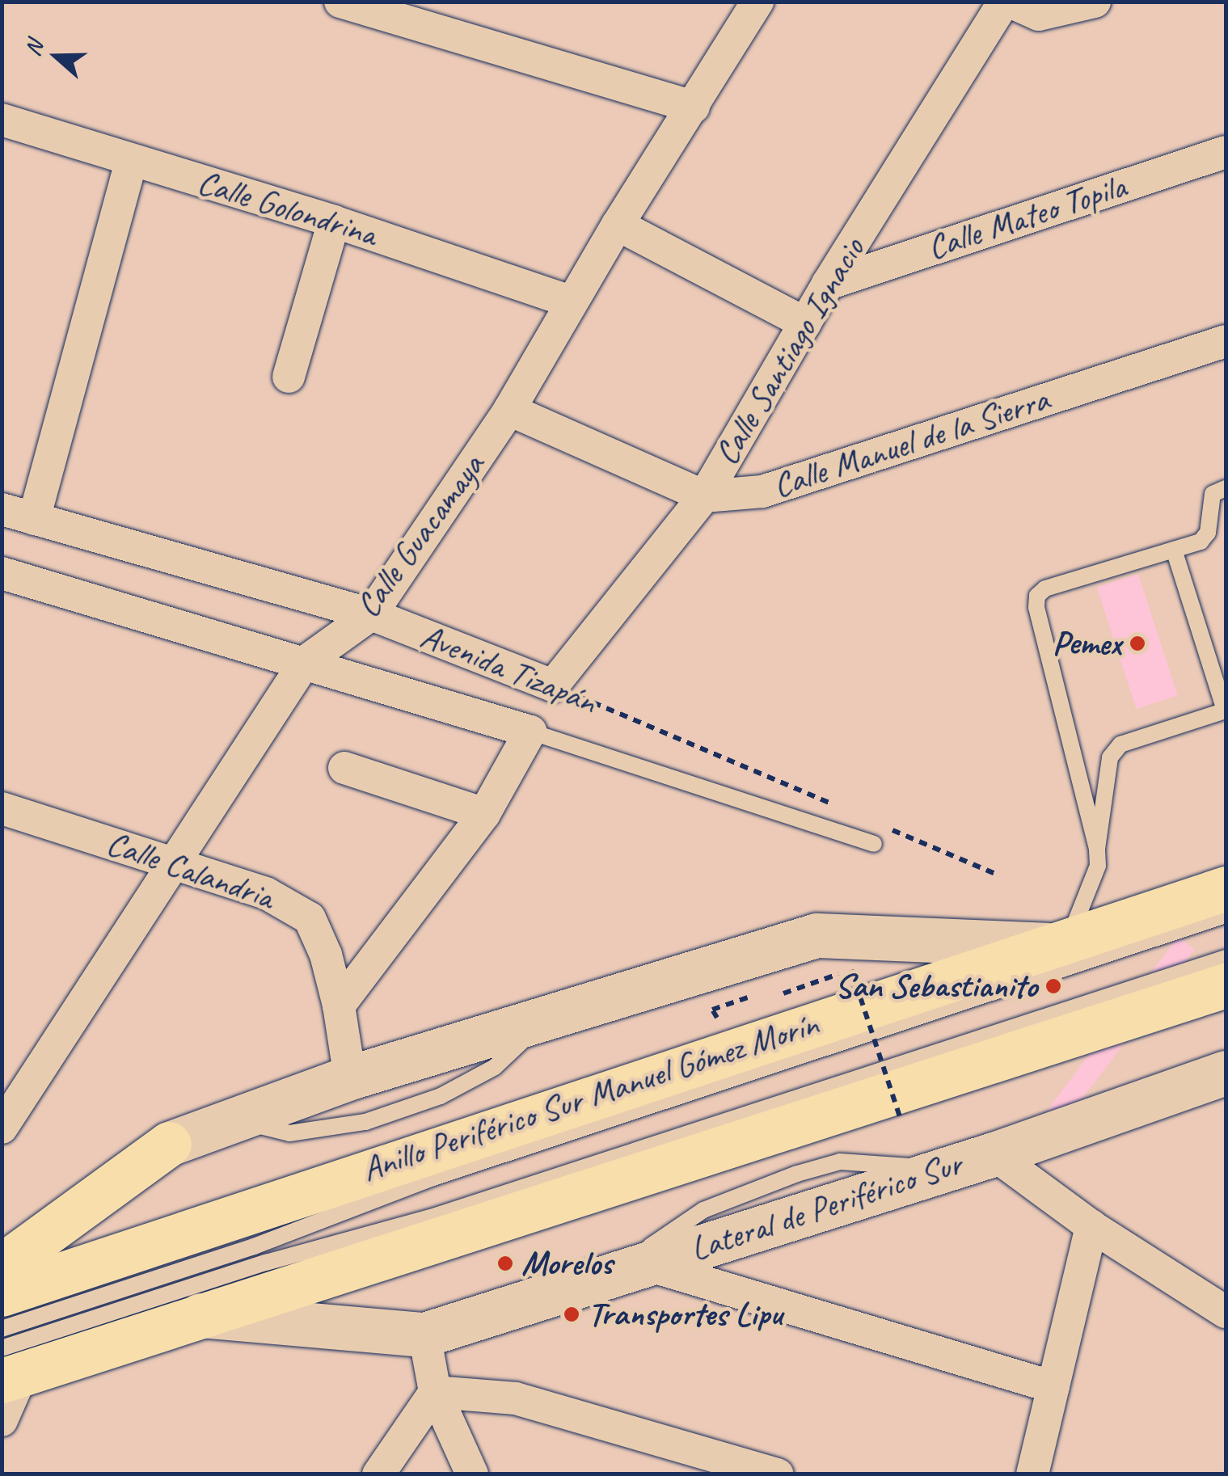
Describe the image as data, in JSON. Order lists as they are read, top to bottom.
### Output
{
  "streets": {
    "highway": ["Anillo Periférico Sur Manuel Gómez Morín"],
    "street": [
      "Calle Golondrina",
      "Calle Mateo Topila",
      "Calle Santiago Ignacio",
      "Calle Manuel de la Sierra",
      "Calle Guacamaya",
      "Avenida Tizapán",
      "Calle Calandria",
      "Lateral de Periférico Sur"
    ]
  },
  "crossings": [
    ["Calle Golondrina", "Calle Guacamaya"],
    ["Calle Mateo Topila", "Calle Santiago Ignacio"],
    ["Calle Santiago Ignacio", "Calle Manuel de la Sierra"],
    ["Calle Santiago Ignacio", "Avenida Tizapán"],
    ["Calle Manuel de la Sierra", "Calle Guacamaya"],
    ["Calle Guacamaya", "Avenida Tizapán"],
    ["Calle Guacamaya", "Calle Calandria"]
  ],
  "places": [
    "Pemex",
    "San Sebastianito",
    "Morelos",
    "Transportes Lipu"
  ],
  "north": "left"
}
